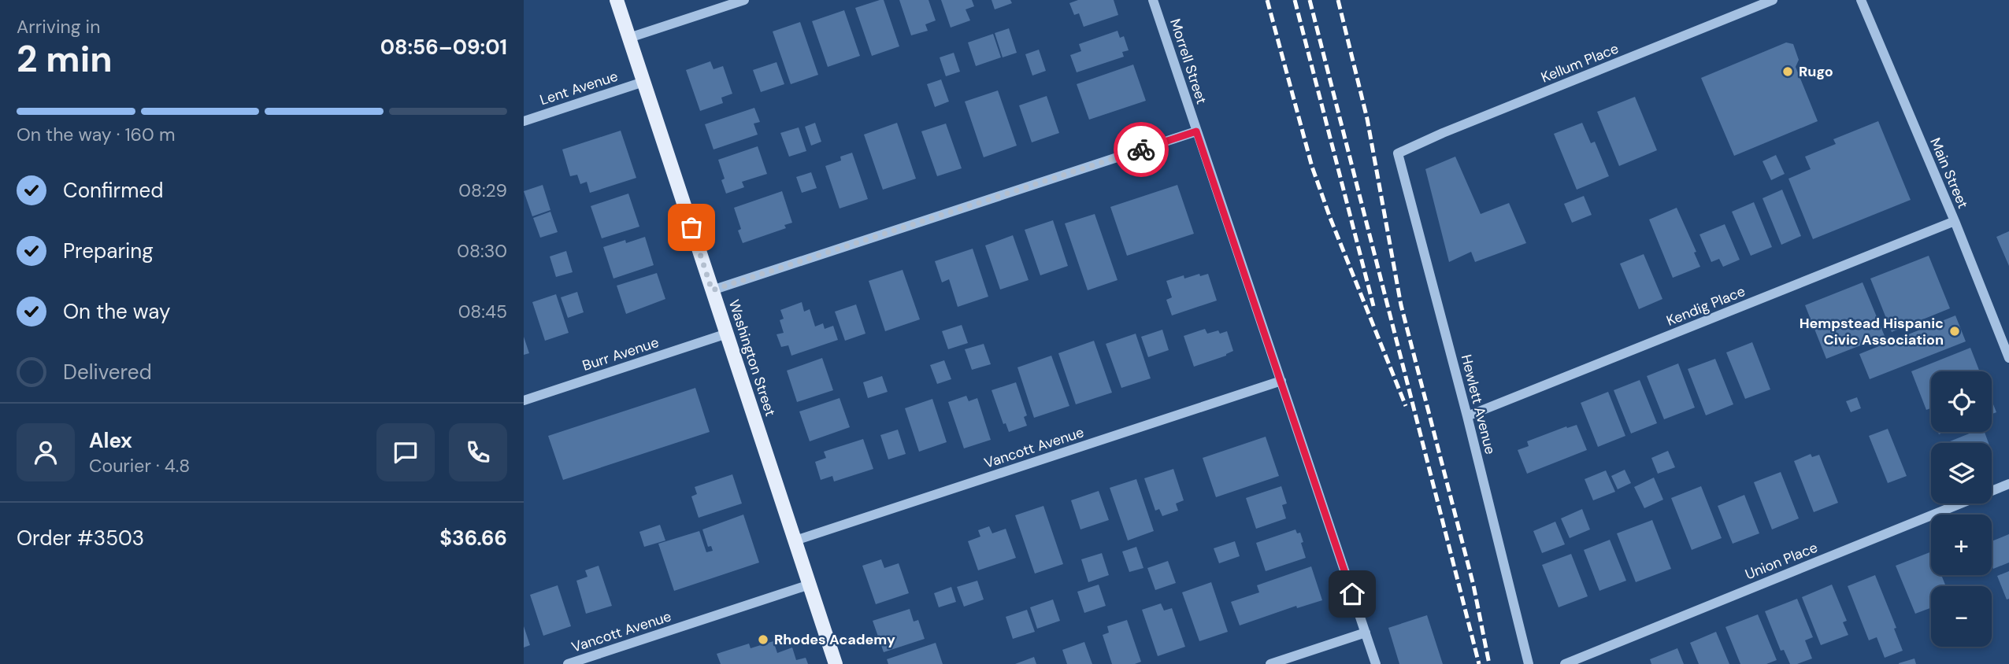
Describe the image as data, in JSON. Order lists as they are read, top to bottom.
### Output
{
  "streets": {
    "main road": ["Washington Street"],
    "street": [
      "Morrell Street",
      "Kellum Place",
      "Lent Avenue",
      "Main Street",
      "Kendig Place",
      "Burr Avenue",
      "Hewlett Avenue",
      "Vancott Avenue",
      "Union Place"
    ]
  },
  "crossings": [
    ["Morrell Street", "Vancott Avenue"],
    ["Kellum Place", "Hewlett Avenue"],
    ["Lent Avenue", "Washington Street"],
    ["Main Street", "Kendig Place"],
    ["Kendig Place", "Hewlett Avenue"],
    ["Burr Avenue", "Washington Street"],
    ["Washington Street", "Vancott Avenue"]
  ],
  "places": ["Rugo", "Hempstead Hispanic Civic Association", "Rhodes Academy"],
  "page": {
    "heading": ["2 min", "Arriving in", "08:56–09:01"],
    "panel": [
      "Alex",
      "Courier · 4.8",
      "Order #3503",
      "$36.66"
    ],
    "bar": "On the way · 160 m",
    "list": [
      ["Confirmed", "08:29"],
      ["Preparing", "08:30"],
      ["On the way", "08:45"],
      "Delivered"
    ],
    "map_buttons": ["+", "−"]
  }
}
